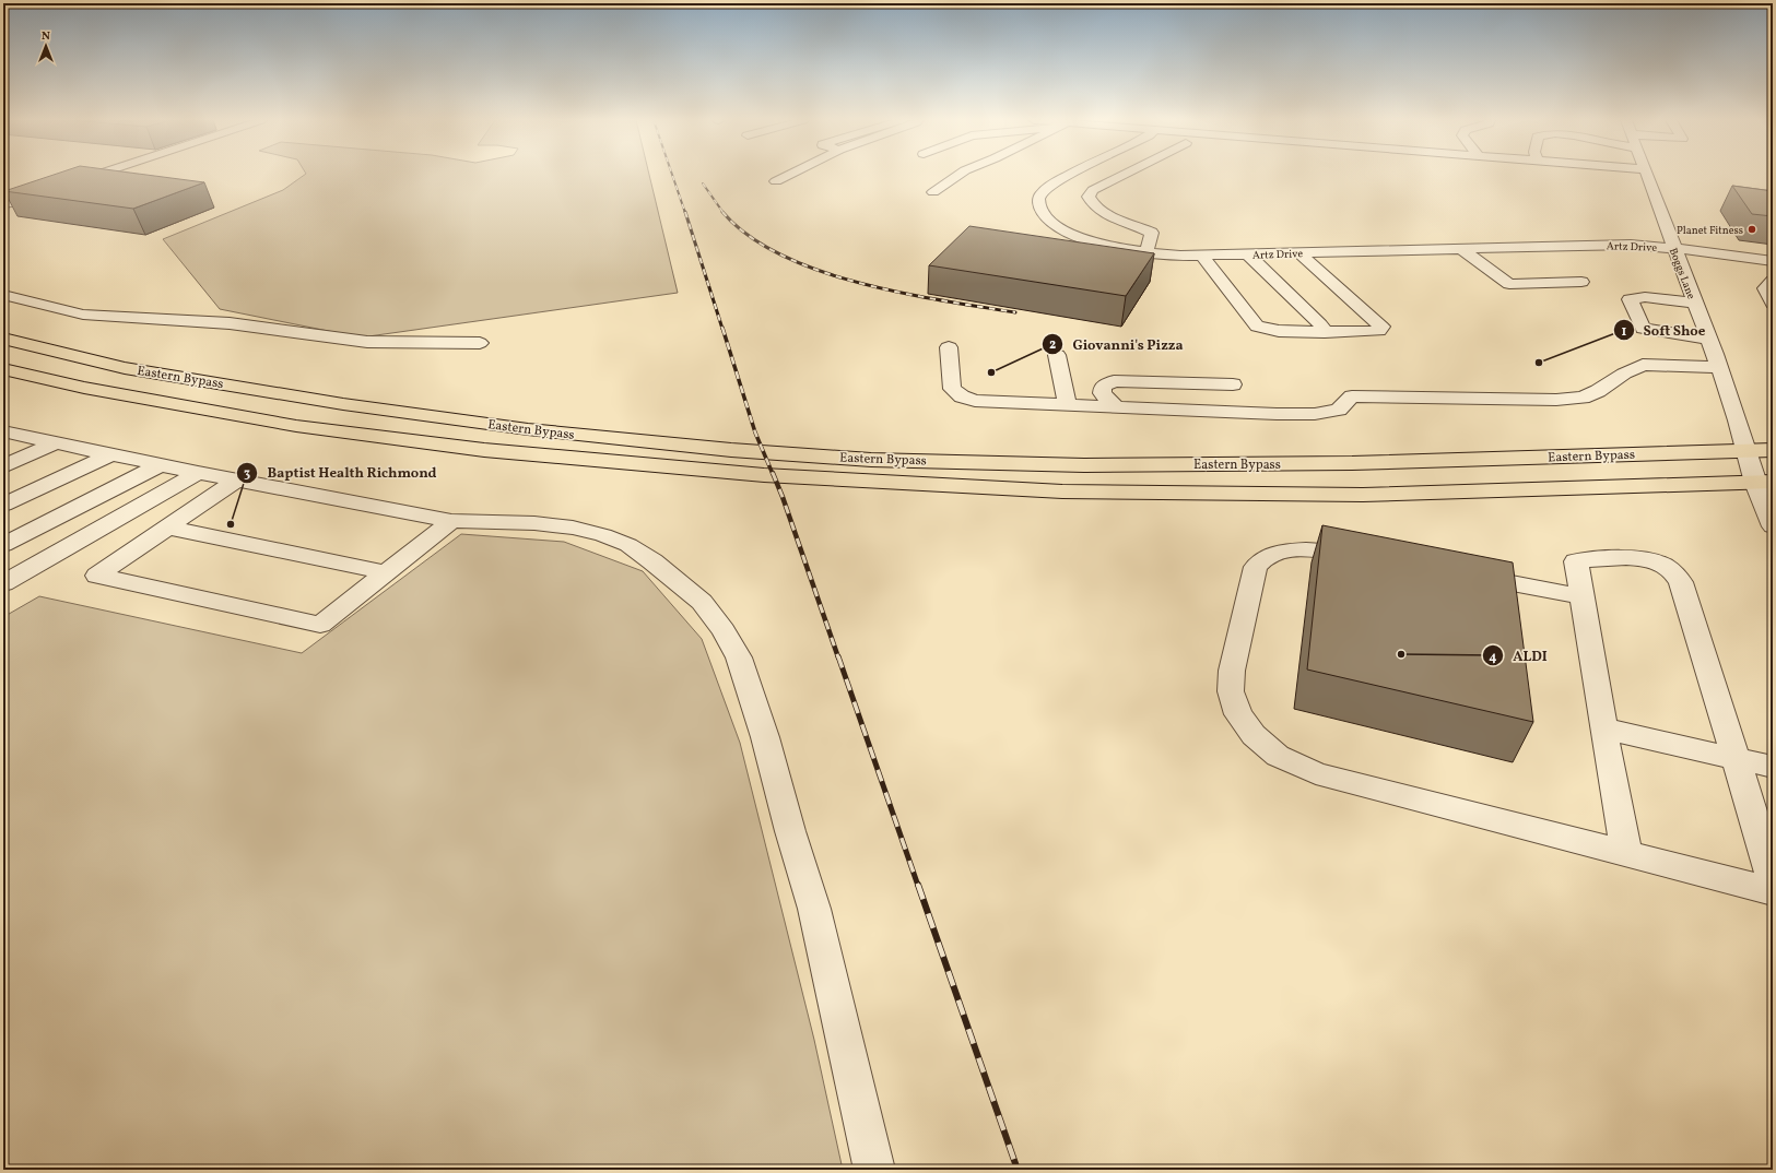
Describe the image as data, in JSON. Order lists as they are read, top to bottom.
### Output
{
  "streets": {
    "main road": ["Eastern Bypass"],
    "street": ["Artz Drive", "Boggs Lane"]
  },
  "crossings": [
    ["Artz Drive", "Boggs Lane"],
    ["Boggs Lane", "Eastern Bypass"]
  ],
  "places": [
    "Planet Fitness",
    "Soft Shoe",
    "Giovanni's Pizza",
    "Baptist Health Richmond",
    "ALDI"
  ],
  "north": "top"
}
